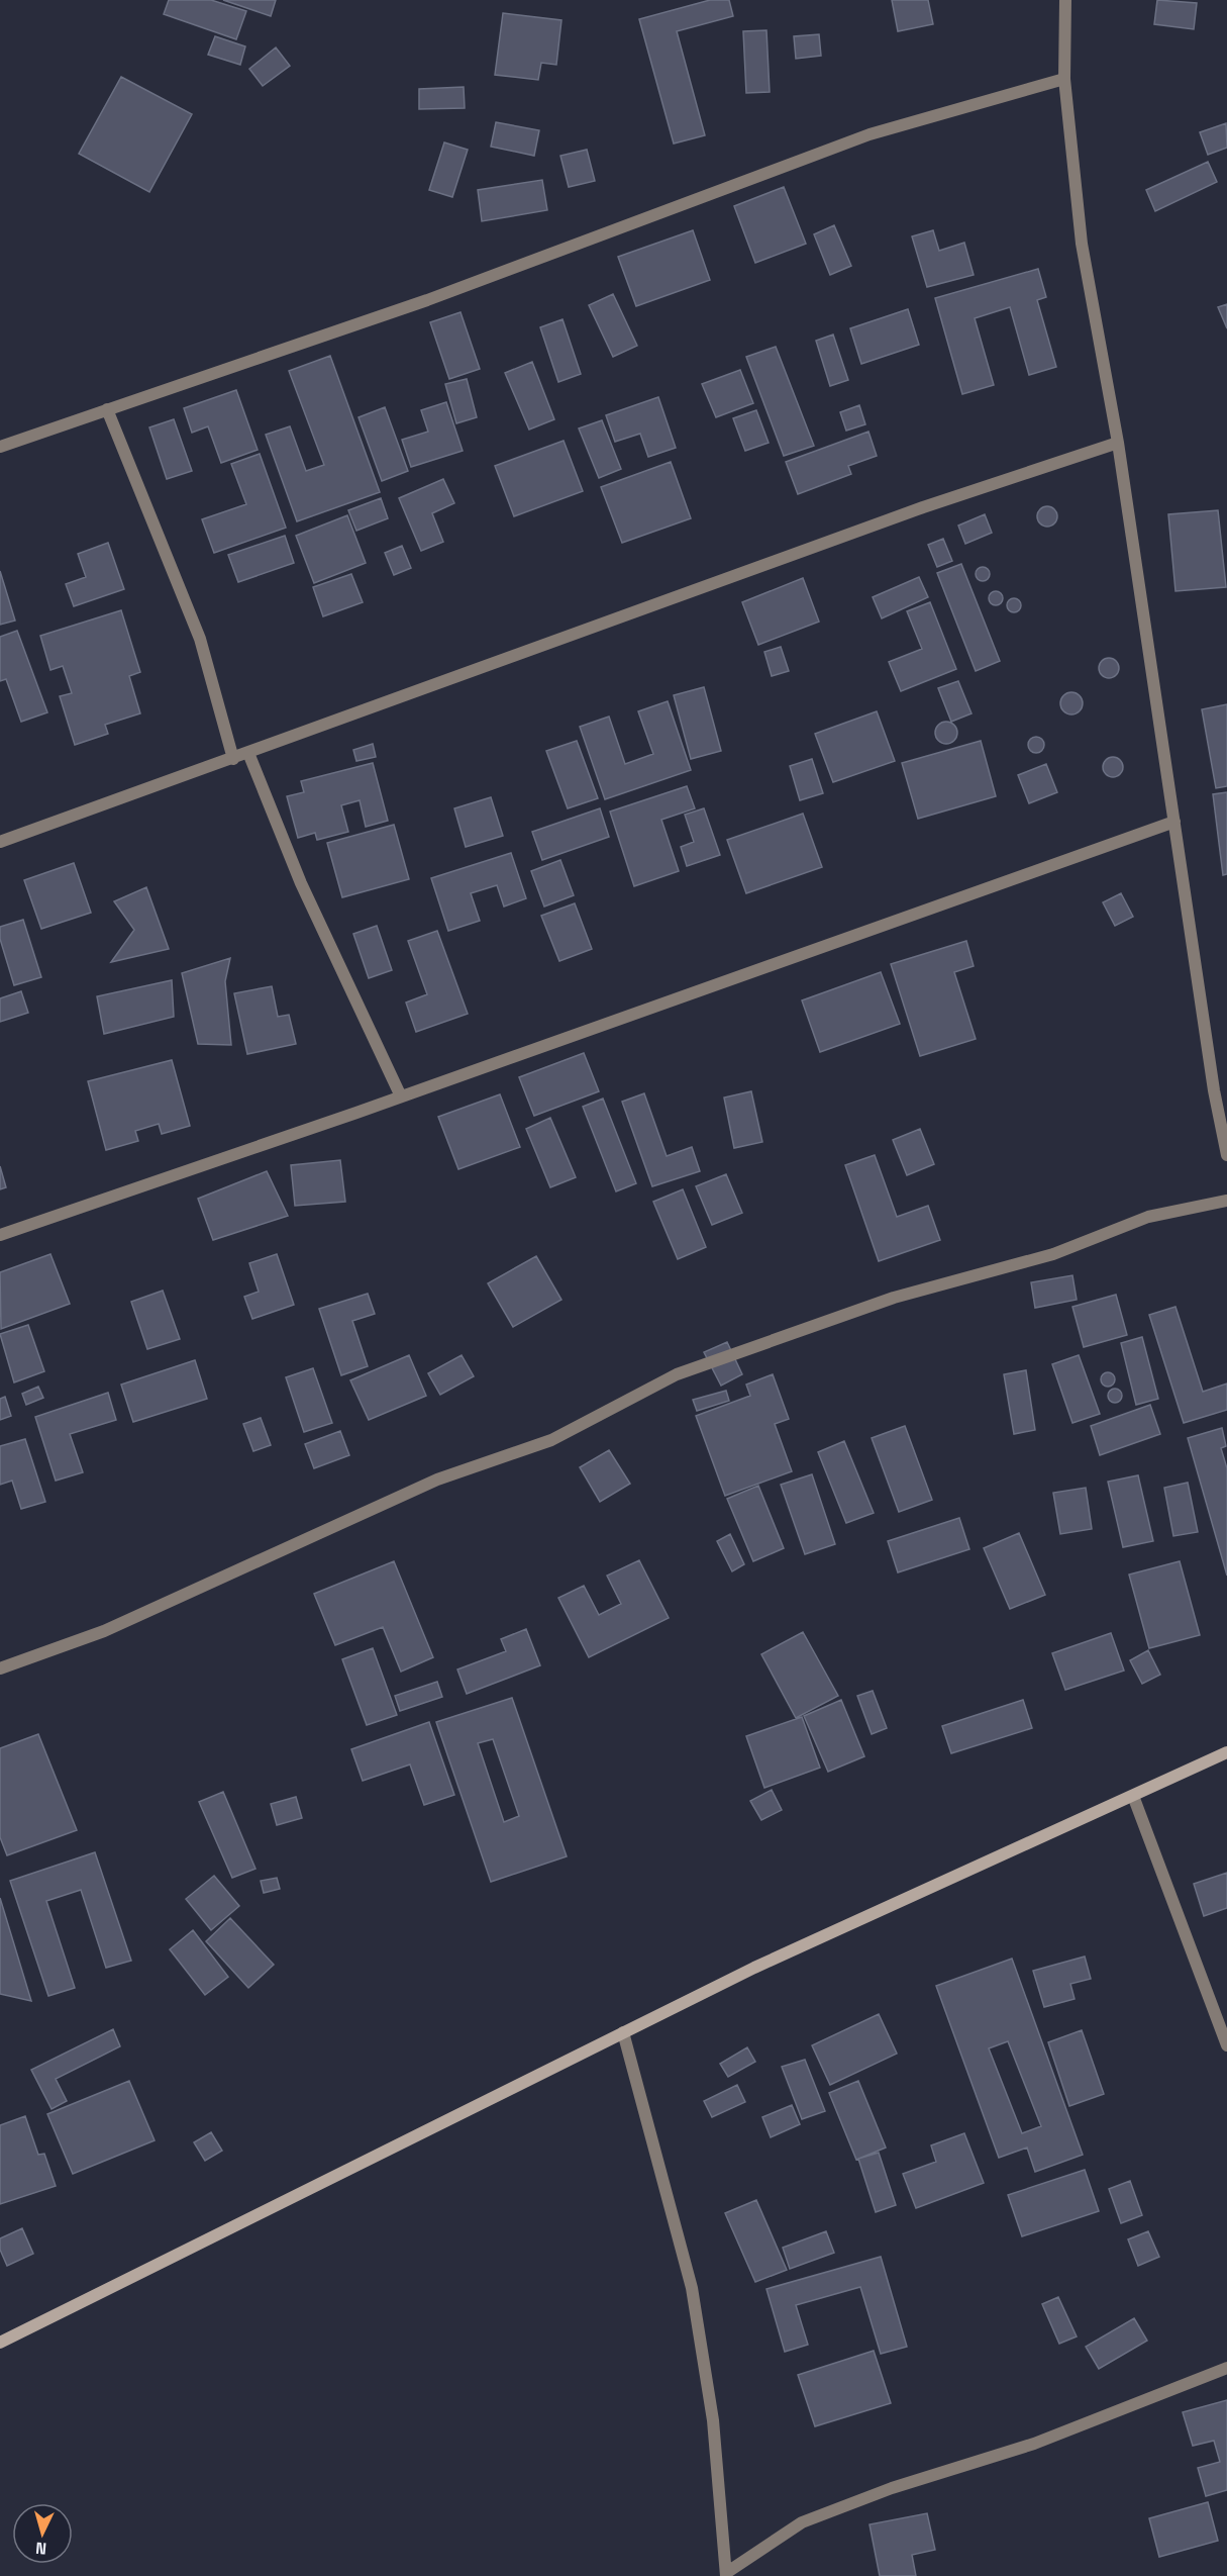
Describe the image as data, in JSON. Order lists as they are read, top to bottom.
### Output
{
  "north": "bottom"
}
